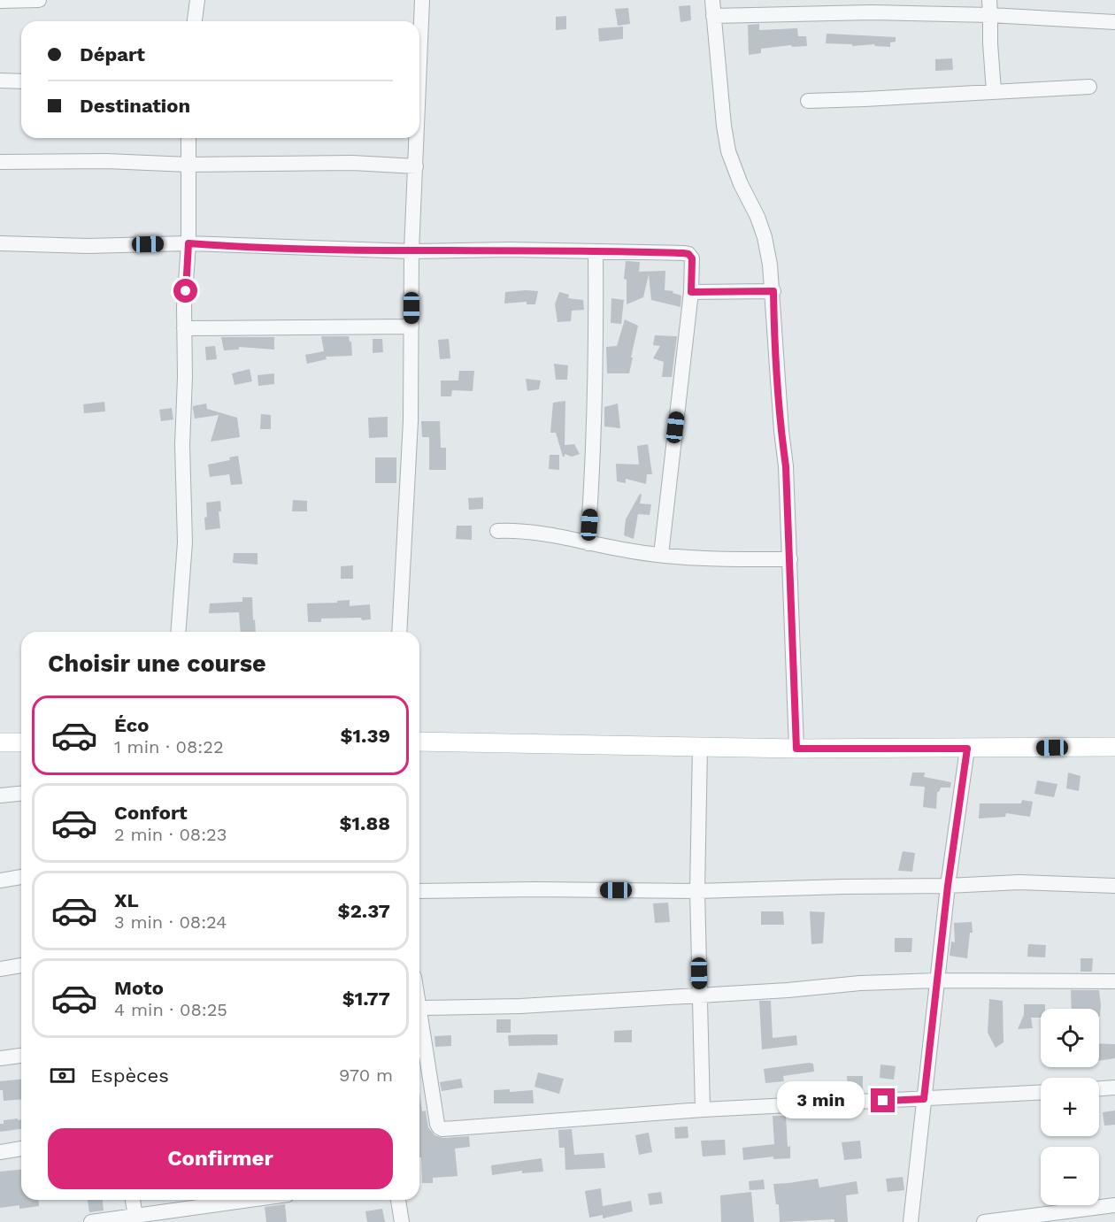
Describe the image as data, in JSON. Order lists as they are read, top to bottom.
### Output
{
  "page": {
    "banner": ["Départ", "Destination"],
    "heading": "Choisir une course",
    "list": [
      {
        "name": "Éco",
        "note": "1 min · 08:22",
        "value": "$1.39"
      },
      {
        "name": "Confort",
        "note": "2 min · 08:23",
        "value": "$1.88"
      },
      {
        "name": "XL",
        "note": "3 min · 08:24",
        "value": "$2.37"
      },
      {
        "name": "Moto",
        "note": "4 min · 08:25",
        "value": "$1.77"
      }
    ],
    "map_buttons": ["+", "−"],
    "pay": ["Espèces", "970 m"],
    "bubble": "3 min",
    "buttons": "Confirmer"
  }
}
